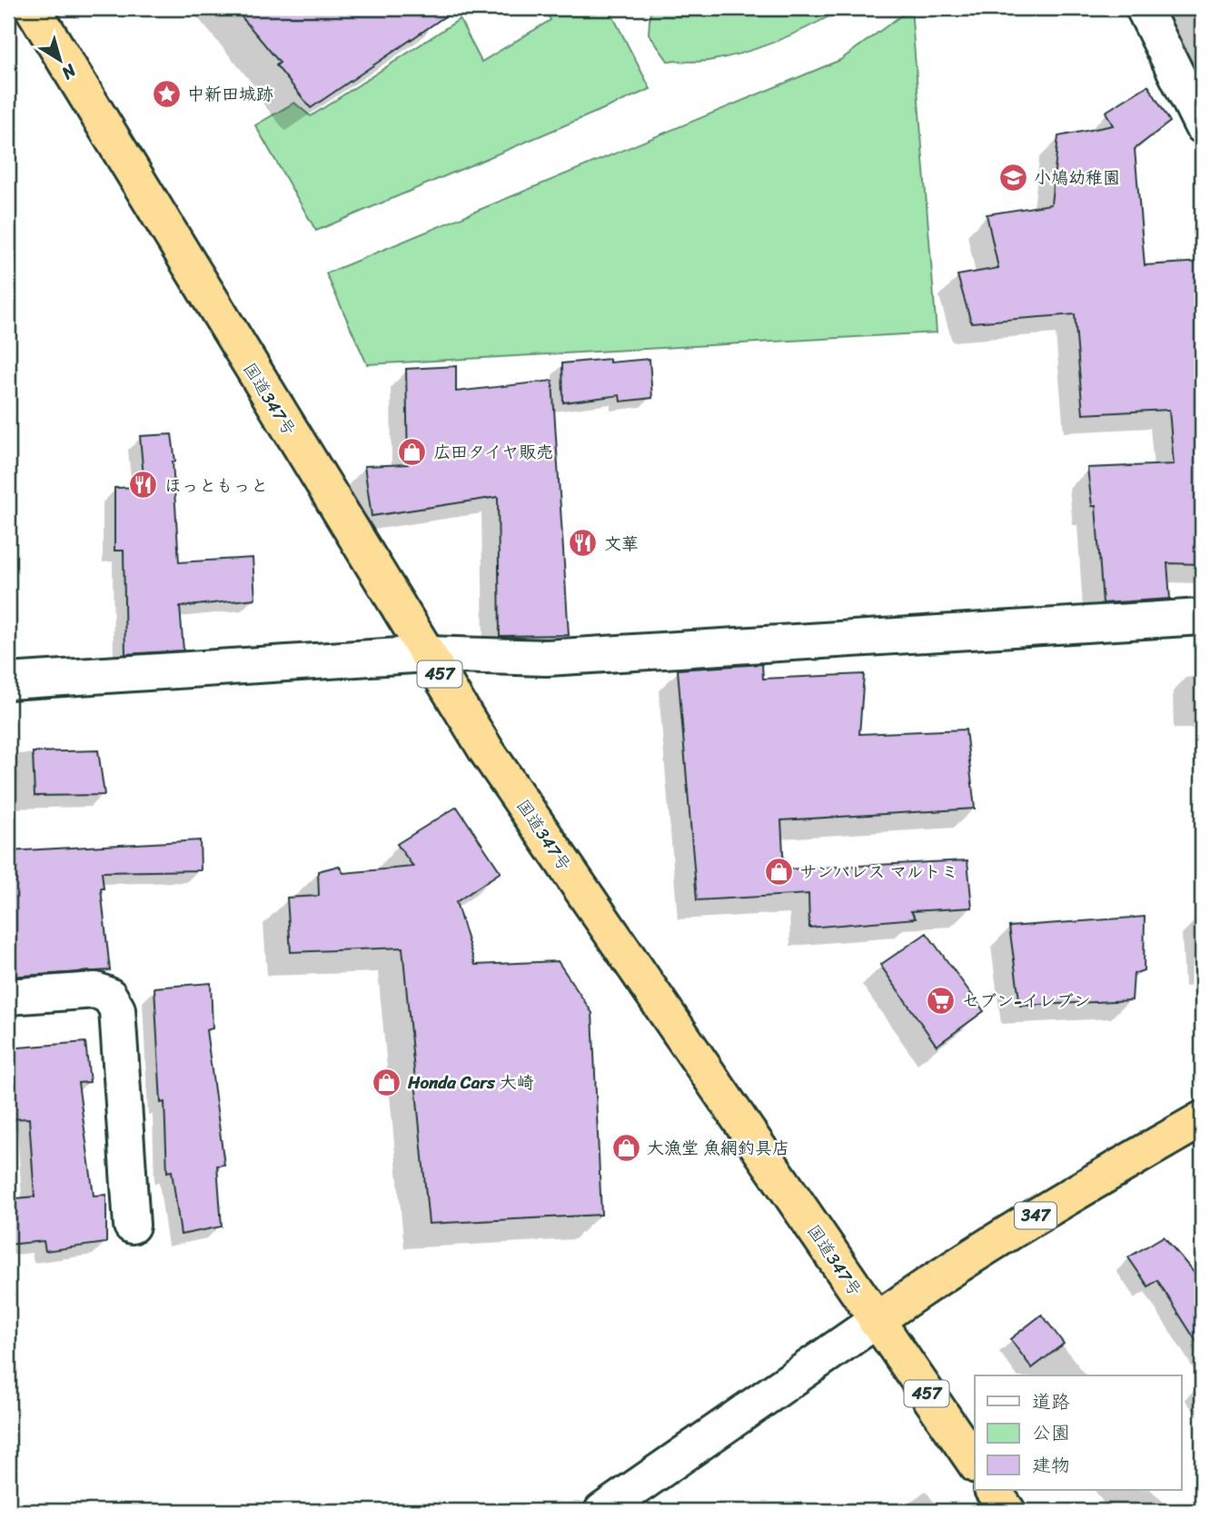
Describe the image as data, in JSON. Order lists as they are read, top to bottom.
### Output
{
  "streets": {
    "highway": ["国道347号", "457", "347"]
  },
  "crossings": [
    ["国道347号", "457"],
    ["国道347号", "347"],
    ["457", "347"]
  ],
  "places": {
    "place": ["中新田城跡"],
    "school or university": ["小鳩幼稚園"],
    "shop": [
      "広田タイヤ販売",
      "サンパレス マルトミ",
      "Honda Cars 大崎",
      "大漁堂 魚網釣具店"
    ],
    "restaurant": ["ほっともっと", "文華"],
    "supermarket": ["セブン-イレブン"]
  },
  "legend": ["道路", "公園", "建物"],
  "north": "bottom right"
}
